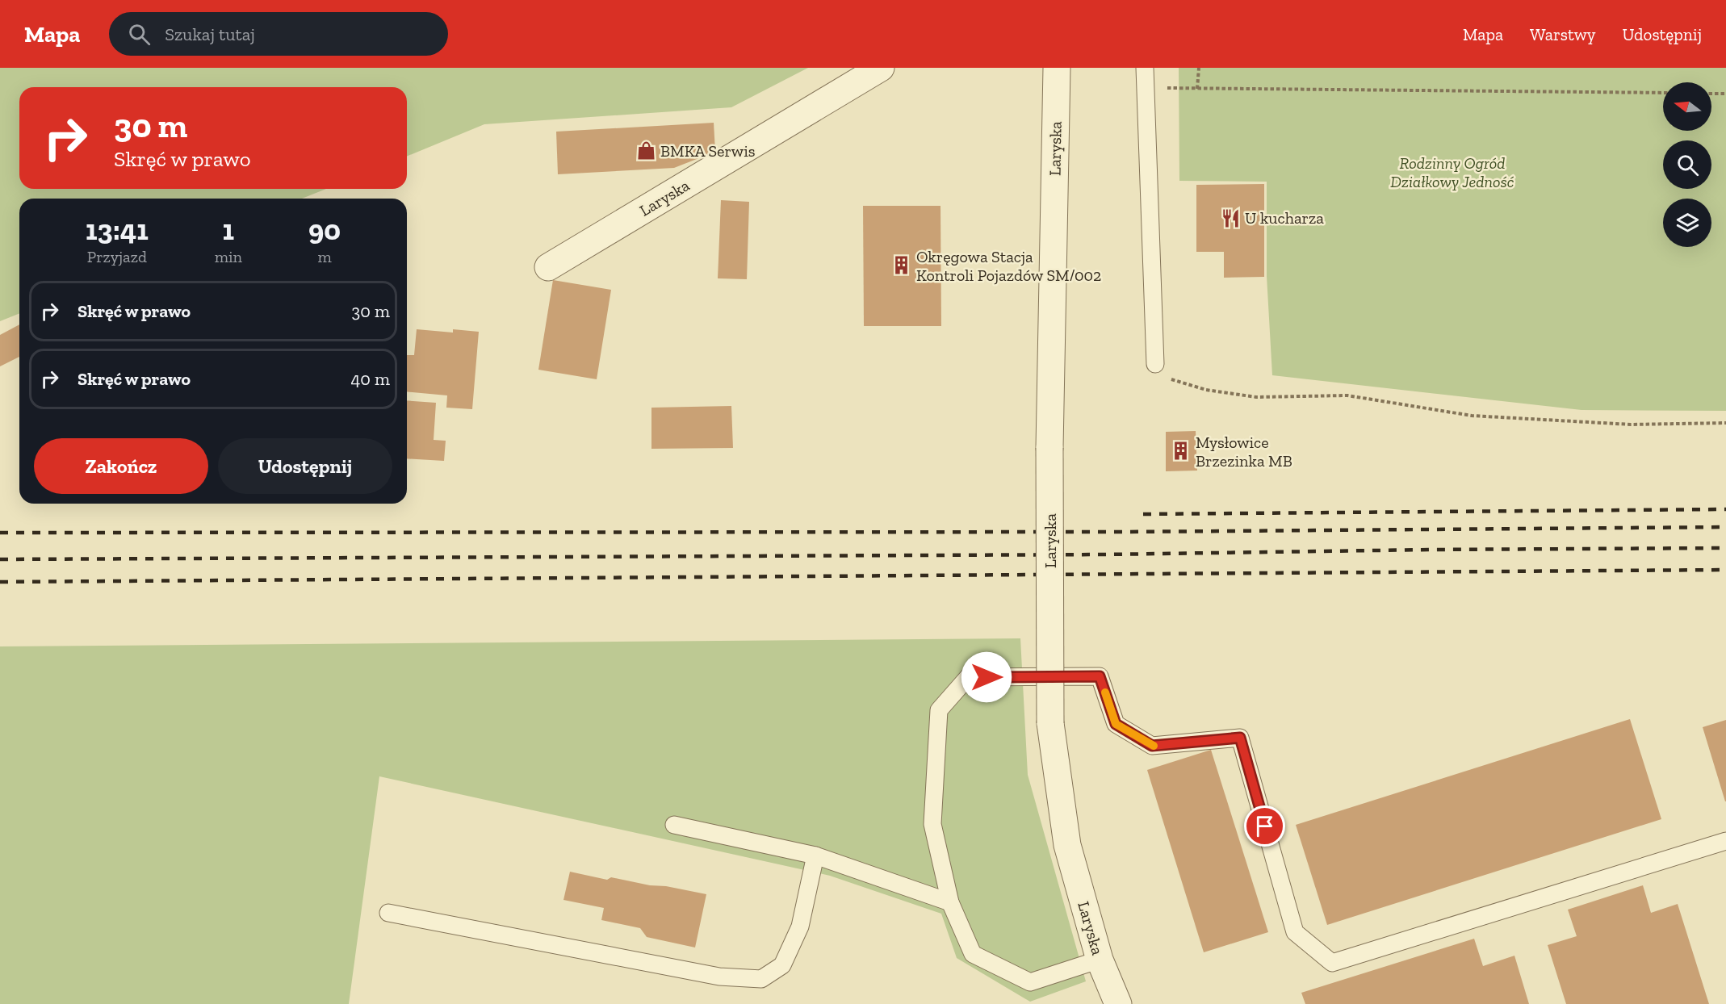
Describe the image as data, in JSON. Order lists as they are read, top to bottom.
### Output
{
  "streets": {
    "street": ["Laryska"]
  },
  "parks": ["Rodzinny Ogród Działkowy Jedność"],
  "places": {
    "shop": ["BMKA Serwis"],
    "restaurant": ["U kucharza"],
    "building": ["Okręgowa Stacja Kontroli Pojazdów SM/002", "Mysłowice Brzezinka MB"]
  },
  "north": "left",
  "page": {
    "header": "Mapa",
    "search": "Szukaj tutaj",
    "nav": ["Mapa", "Warstwy", "Udostępnij"],
    "turn": ["30 m", "Skręć w prawo"],
    "eta": [
      "13:41",
      "Przyjazd",
      "1",
      "min",
      "90",
      "m"
    ],
    "list": [
      {
        "name": "Skręć w prawo",
        "value": "30 m"
      },
      {
        "name": "Skręć w prawo",
        "value": "40 m"
      }
    ],
    "buttons": ["Zakończ", "Udostępnij"]
  }
}
